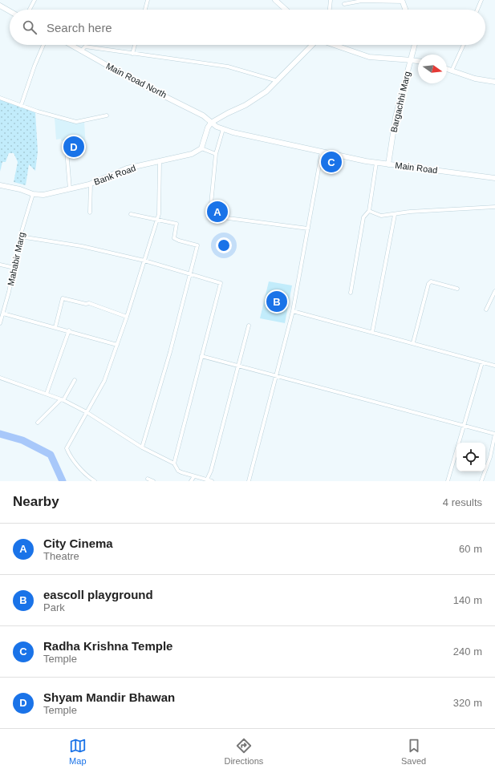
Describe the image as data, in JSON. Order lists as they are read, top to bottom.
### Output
{
  "streets": {
    "main road": [
      "Main Road North",
      "Bargachhi Marg",
      "Main Road",
      "Bank Road"
    ],
    "street": ["Mahabir Marg"]
  },
  "crossings": [
    ["Main Road North", "Main Road"],
    ["Bargachhi Marg", "Main Road"],
    ["Bank Road", "Mahabir Marg"]
  ],
  "north": "right",
  "page": {
    "search": "Search here",
    "pins": [
      "D",
      "C",
      "A",
      "B"
    ],
    "heading": ["Nearby", "4 results"],
    "list": [
      {
        "mark": "A",
        "name": "City Cinema",
        "note": "Theatre",
        "value": "60 m"
      },
      {
        "mark": "B",
        "name": "eascoll playground",
        "note": "Park",
        "value": "140 m"
      },
      {
        "mark": "C",
        "name": "Radha Krishna Temple",
        "note": "Temple",
        "value": "240 m"
      },
      {
        "mark": "D",
        "name": "Shyam Mandir Bhawan",
        "note": "Temple",
        "value": "320 m"
      }
    ],
    "nav": ["Map", "Directions", "Saved"]
  }
}
